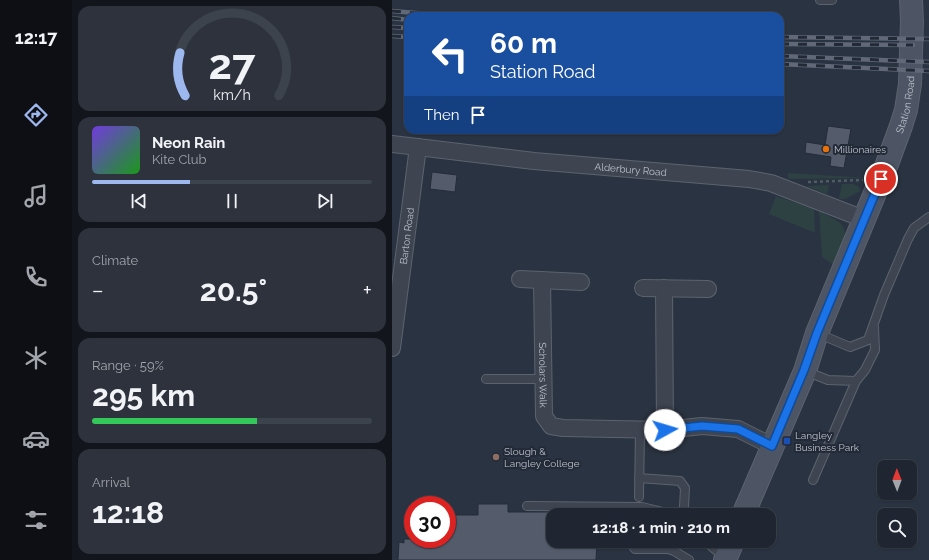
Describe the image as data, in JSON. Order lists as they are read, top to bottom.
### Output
{
  "streets": {
    "main road": ["Station Road"],
    "street": ["Alderbury Road", "Barton Road", "Scholars Walk"]
  },
  "crossings": [
    ["Station Road", "Alderbury Road"],
    ["Station Road", "Scholars Walk"],
    ["Alderbury Road", "Barton Road"]
  ],
  "places": {
    "other": ["Millionaires", "Slough & Langley College"],
    "transit": ["Langley Business Park"]
  },
  "north": "top",
  "page": {
    "tabs": "12:17",
    "turn": ["60 m", "Station Road"],
    "then": "Then",
    "song": ["Neon Rain", "Kite Club"],
    "tile": [
      "Climate",
      ["Range · 59%", "295 km"],
      ["Arrival", "12:18"]
    ],
    "heat": ["−", "20.5°", "+"],
    "limit": "30",
    "trip": "12:18 · 1 min · 210 m",
    "gauge": ["27", "km/h"]
  }
}
